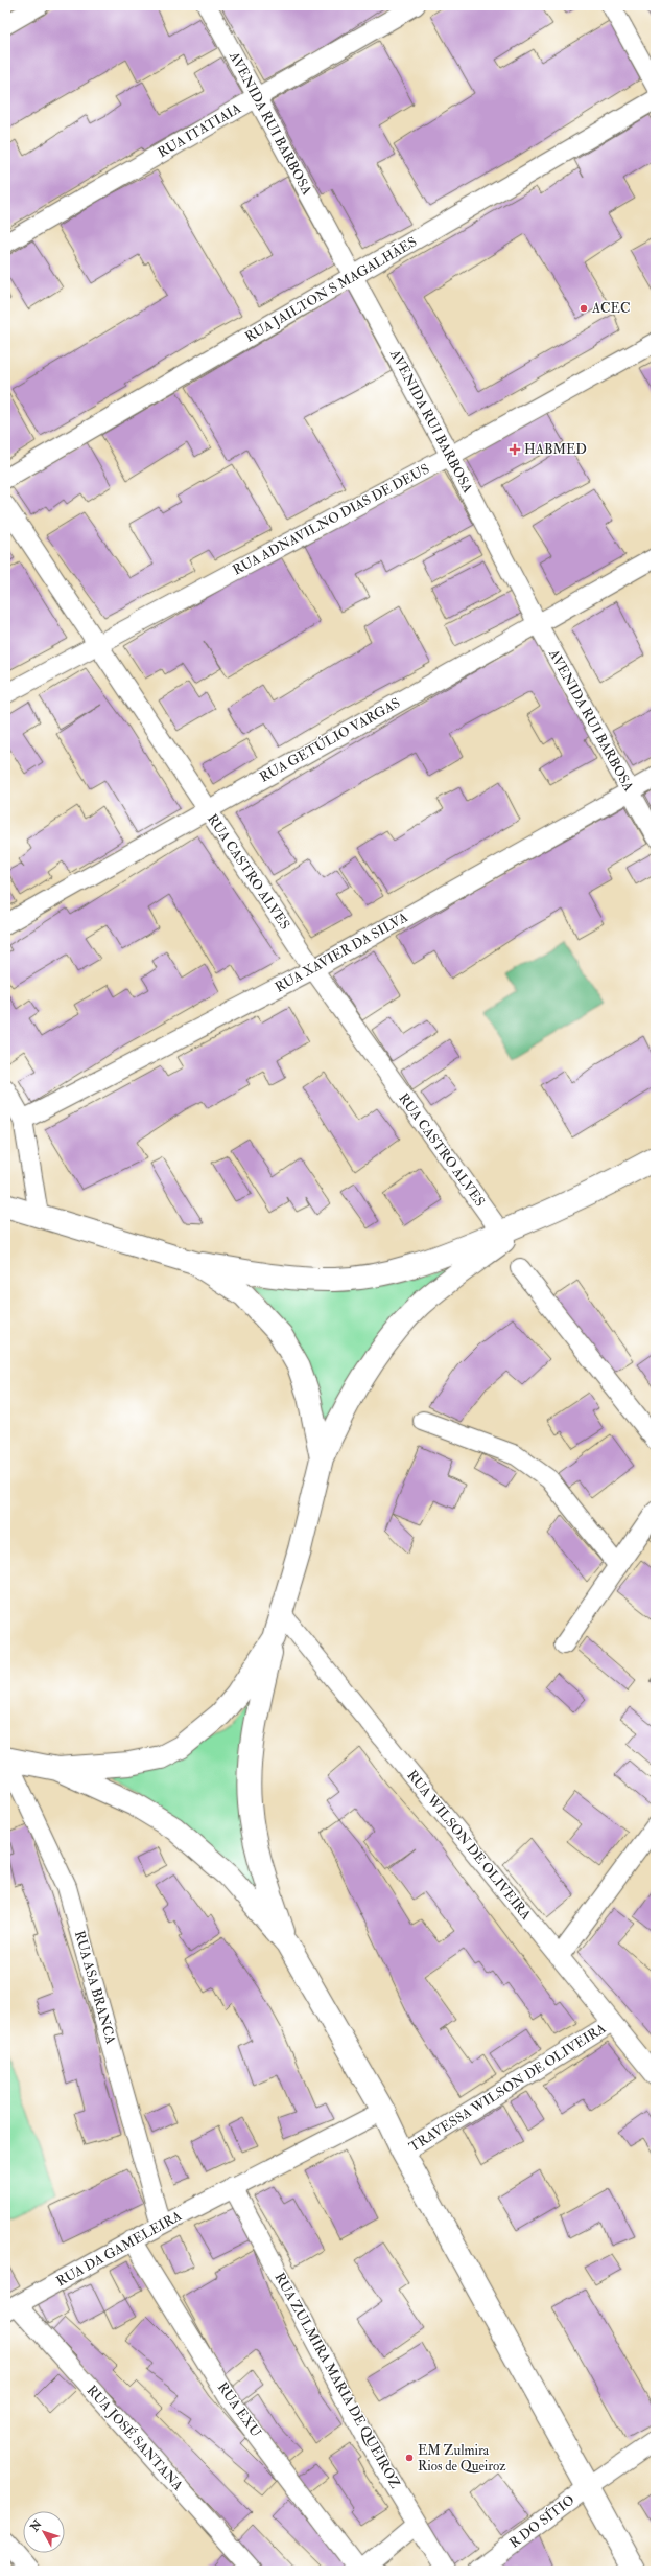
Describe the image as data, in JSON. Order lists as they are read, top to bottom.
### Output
{
  "streets": {
    "street": [
      "AVENIDA RUI BARBOSA",
      "RUA ITATIAIA",
      "RUA JAILTON S MAGALHÃES",
      "RUA ADNAVILNO DIAS DE DEUS",
      "RUA GETÚLIO VARGAS",
      "RUA CASTRO ALVES",
      "RUA XAVIER DA SILVA",
      "RUA WILSON DE OLIVEIRA",
      "RUA ASA BRANCA",
      "TRAVESSA WILSON DE OLIVEIRA",
      "RUA DA GAMELEIRA",
      "RUA ZULMIRA MARIA DE QUEIROZ",
      "RUA EXU",
      "RUA JOSÉ SANTANA",
      "R DO SÍTIO"
    ]
  },
  "crossings": [
    ["AVENIDA RUI BARBOSA", "RUA ITATIAIA"],
    ["AVENIDA RUI BARBOSA", "RUA JAILTON S MAGALHÃES"],
    ["AVENIDA RUI BARBOSA", "RUA ADNAVILNO DIAS DE DEUS"],
    ["AVENIDA RUI BARBOSA", "RUA GETÚLIO VARGAS"],
    ["AVENIDA RUI BARBOSA", "RUA XAVIER DA SILVA"],
    ["RUA ADNAVILNO DIAS DE DEUS", "RUA CASTRO ALVES"],
    ["RUA GETÚLIO VARGAS", "RUA CASTRO ALVES"],
    ["RUA CASTRO ALVES", "RUA XAVIER DA SILVA"],
    ["RUA WILSON DE OLIVEIRA", "TRAVESSA WILSON DE OLIVEIRA"],
    ["RUA ASA BRANCA", "RUA DA GAMELEIRA"],
    ["RUA DA GAMELEIRA", "RUA ZULMIRA MARIA DE QUEIROZ"],
    ["RUA DA GAMELEIRA", "RUA EXU"],
    ["RUA DA GAMELEIRA", "RUA JOSÉ SANTANA"],
    ["RUA ZULMIRA MARIA DE QUEIROZ", "RUA EXU"]
  ],
  "places": {
    "other": ["ACEC", "EM Zulmira Rios de Queiroz"],
    "health": ["HABMED"]
  },
  "north": "top left"
}
